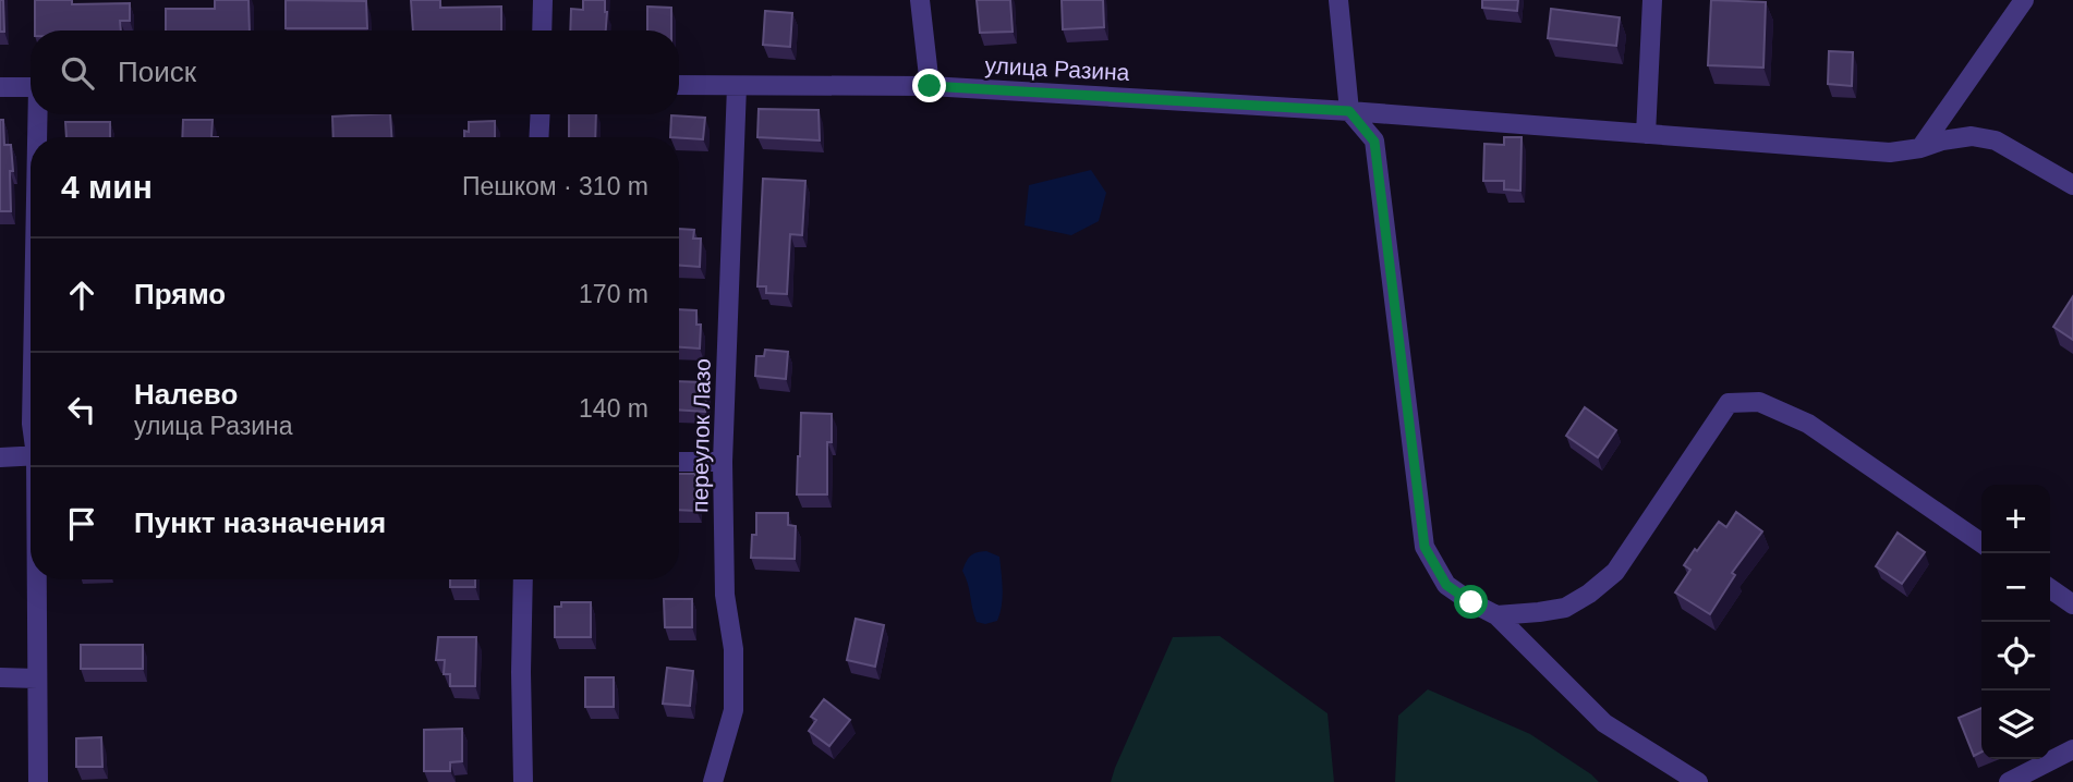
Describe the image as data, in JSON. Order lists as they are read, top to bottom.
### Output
{
  "streets": {
    "street": ["улица Разина", "переулок Лазо"]
  },
  "crossings": [
    ["улица Разина", "переулок Лазо"]
  ],
  "page": {
    "search": "Поиск",
    "heading": ["4 мин", "Пешком · 310 m"],
    "list": [
      ["Прямо", "170 m"],
      ["Налево", "улица Разина", "140 m"],
      "Пункт назначения"
    ],
    "map_buttons": ["+", "−"]
  }
}
